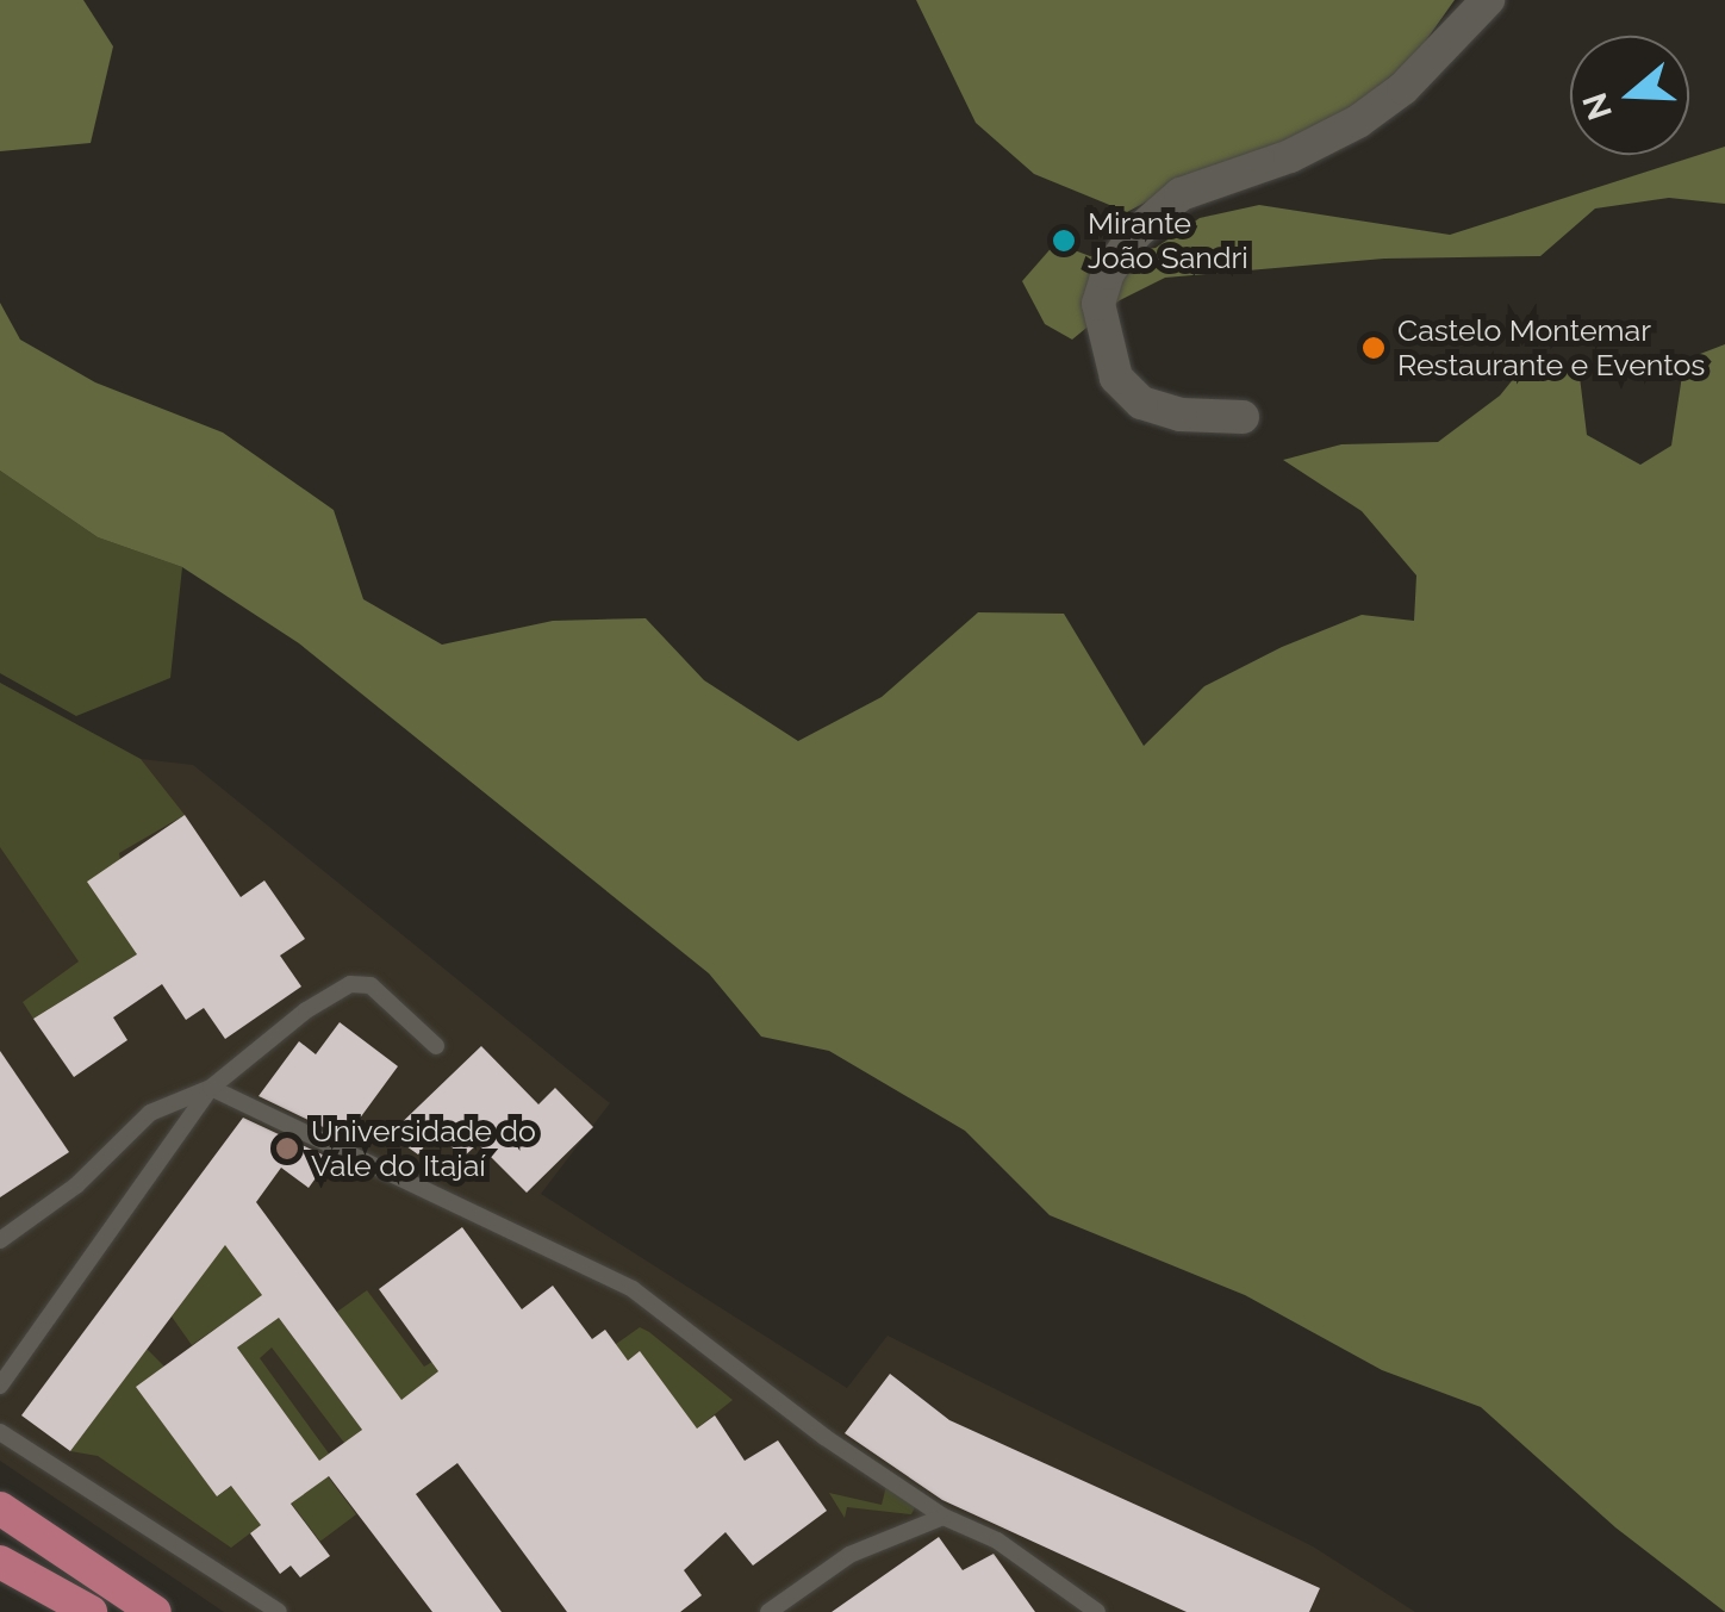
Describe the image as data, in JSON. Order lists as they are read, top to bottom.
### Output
{
  "places": ["Mirante João Sandri", "Castelo Montemar Restaurante e Eventos", "Universidade do Vale do Itajaí"],
  "north": "left"
}
